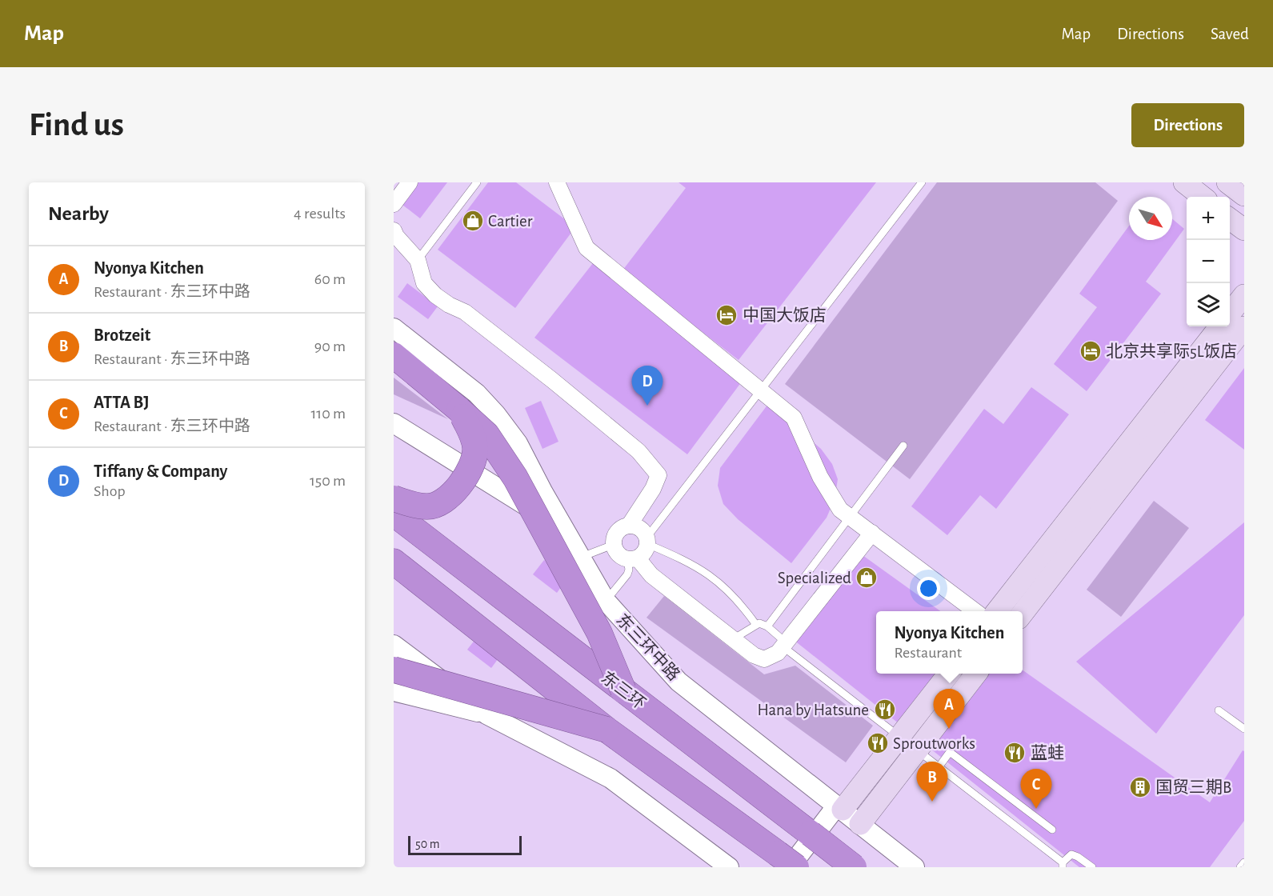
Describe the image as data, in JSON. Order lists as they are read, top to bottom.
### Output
{
  "streets": {
    "highway": ["东三环"],
    "street": ["东三环中路"]
  },
  "places": {
    "shop": ["Cartier", "Specialized"],
    "hotel": ["中国大饭店", "北京共享际5L饭店"],
    "restaurant": ["Hana by Hatsune", "Sproutworks", "蓝蛙"],
    "building": ["国贸三期B"]
  },
  "scale_bar": "50 m",
  "north": "bottom right",
  "page": {
    "header": "Map",
    "nav": ["Map", "Directions", "Saved"],
    "buttons": "Directions",
    "title": "Find us",
    "heading": ["Nearby", "4 results"],
    "map_buttons": ["+", "−"],
    "list": [
      {
        "mark": "A",
        "name": "Nyonya Kitchen",
        "note": "Restaurant · 东三环中路",
        "value": "60 m"
      },
      {
        "mark": "B",
        "name": "Brotzeit",
        "note": "Restaurant · 东三环中路",
        "value": "90 m"
      },
      {
        "mark": "C",
        "name": "ATTA BJ",
        "note": "Restaurant · 东三环中路",
        "value": "110 m"
      },
      {
        "mark": "D",
        "name": "Tiffany & Company",
        "note": "Shop",
        "value": "150 m"
      }
    ],
    "pins": [
      "D",
      "A",
      "B",
      "C"
    ],
    "popup": ["Nyonya Kitchen", "Restaurant"],
    "scale": "50 m"
  }
}
